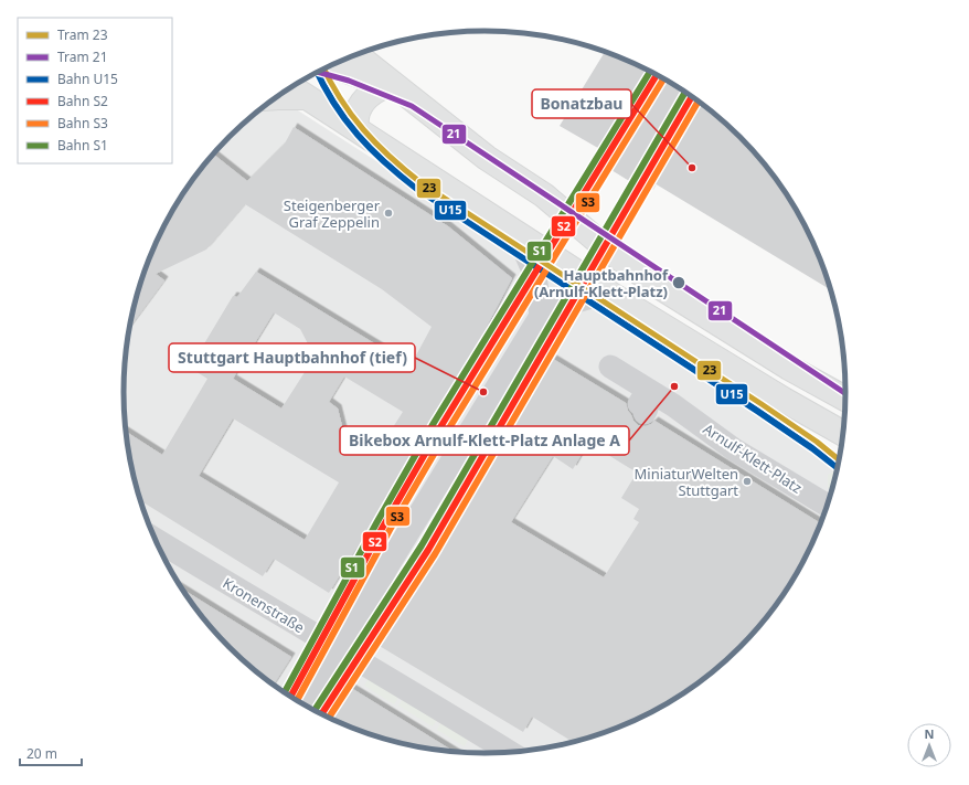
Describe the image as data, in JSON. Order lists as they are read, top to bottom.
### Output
{
  "streets": {
    "street": ["Arnulf-Klett-Platz", "Kronenstraße"]
  },
  "places": [
    "Bonatzbau",
    "Steigenberger Graf Zeppelin",
    "Hauptbahnhof (Arnulf-Klett-Platz)",
    "Bikebox Arnulf-Klett-Platz Anlage A",
    "Stuttgart Hauptbahnhof (tief)",
    "MiniaturWelten Stuttgart"
  ],
  "lines": [
    "tram line 23",
    "rail line S1",
    "tram line 21",
    "rail line U15",
    "rail line S2",
    "rail line S3"
  ],
  "legend": [
    "Tram 23",
    "Tram 21",
    "Bahn U15",
    "Bahn S2",
    "Bahn S3",
    "Bahn S1"
  ],
  "scale_bar": "20 m",
  "north": "top"
}
